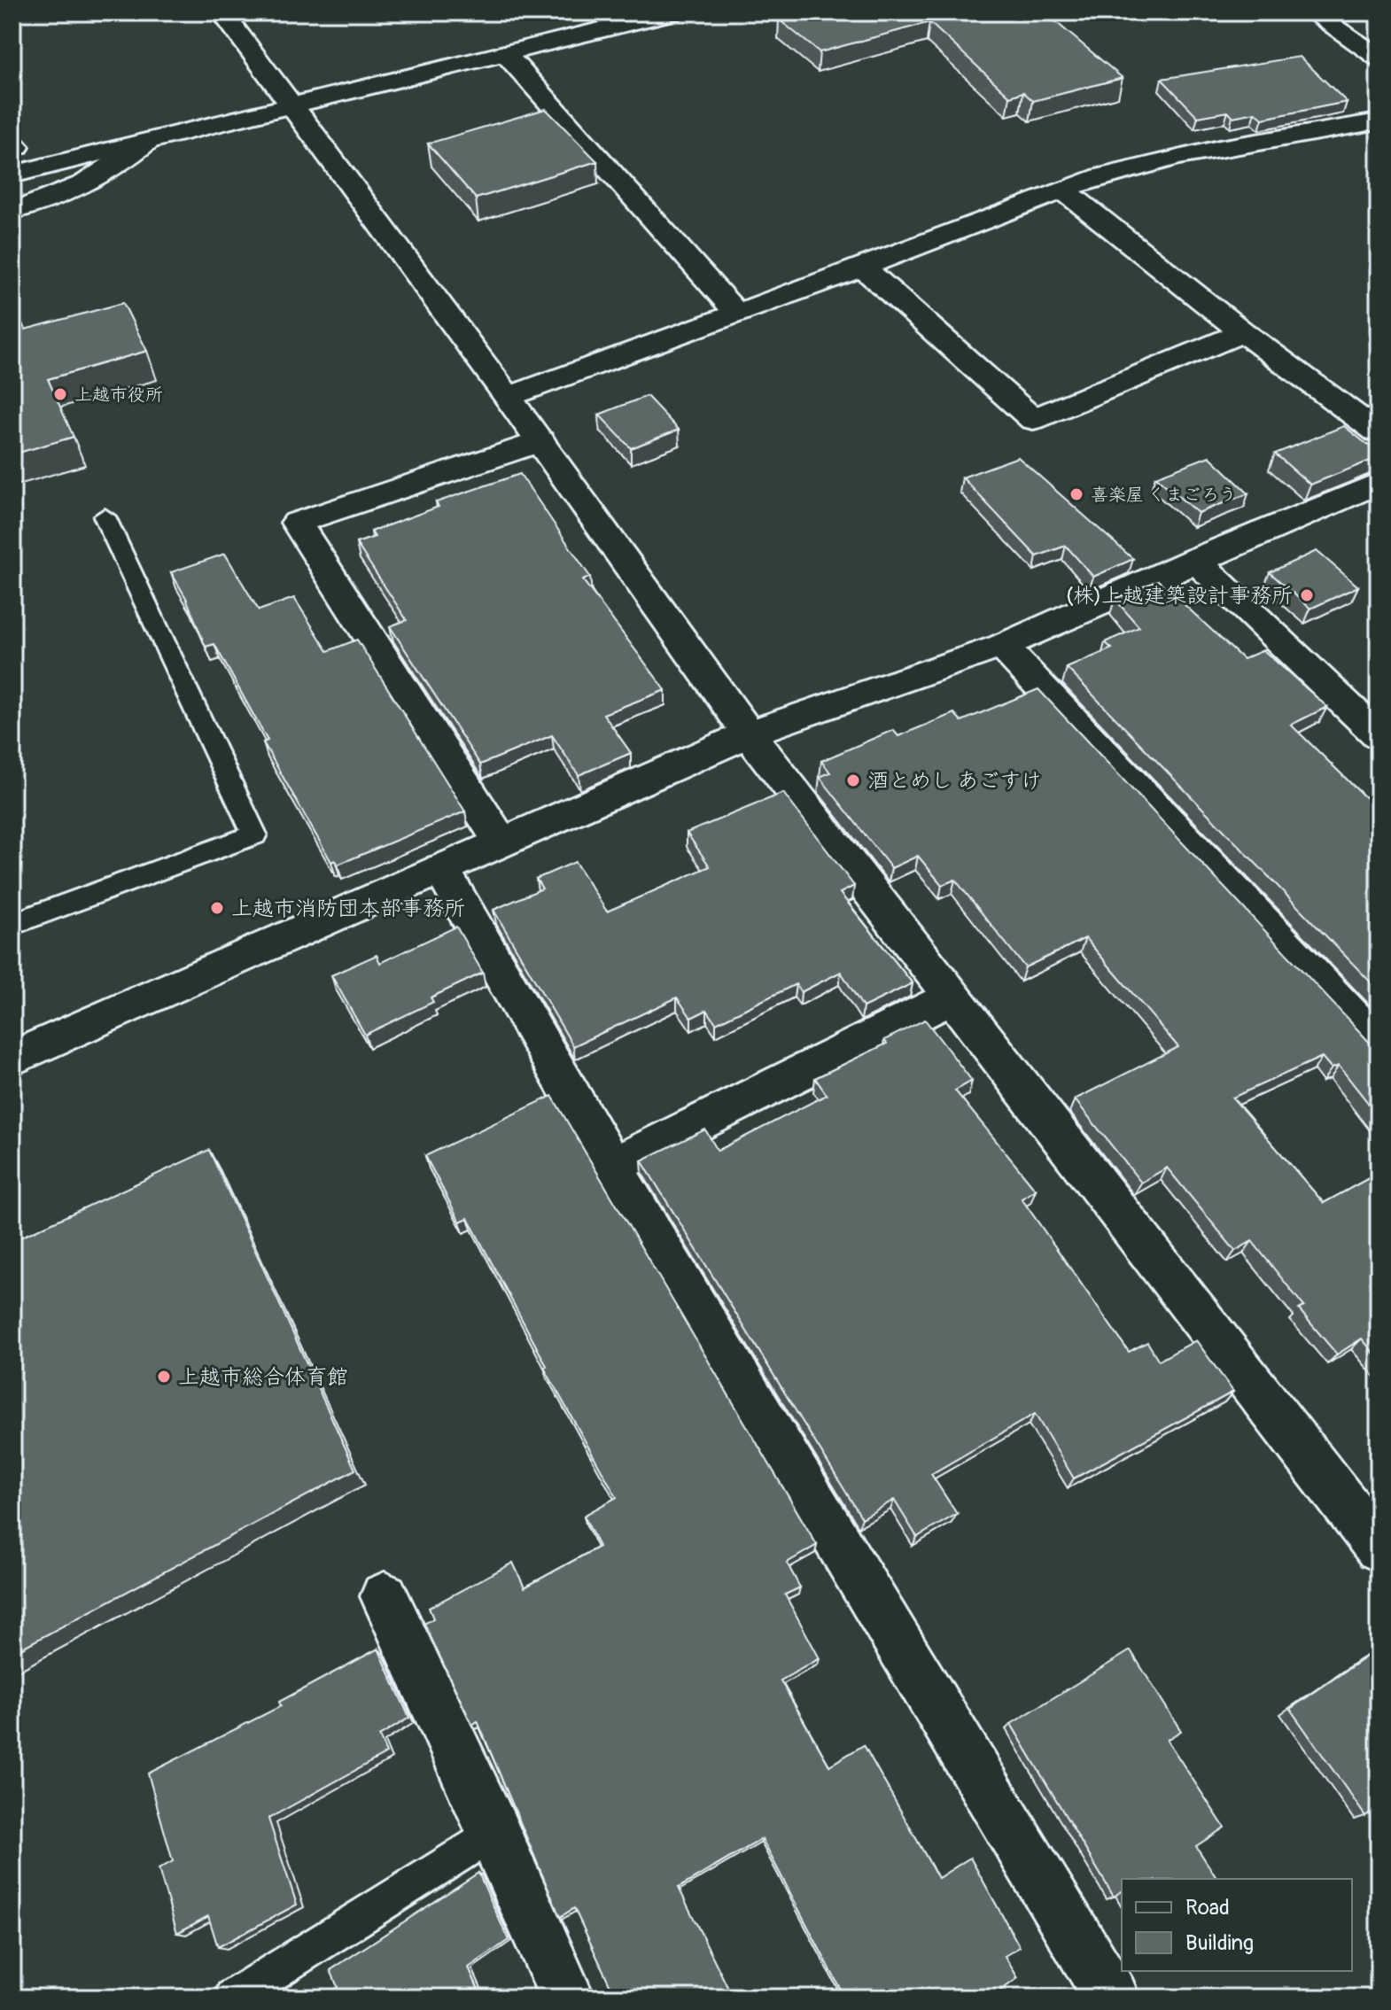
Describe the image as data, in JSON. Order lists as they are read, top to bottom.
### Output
{
  "places": [
    "上越市役所",
    "喜楽屋 くまごろう",
    "(株)上越建築設計事務所",
    "酒とめし あごすけ",
    "上越市消防団本部事務所",
    "上越市総合体育館"
  ],
  "legend": ["Road", "Building"]
}
